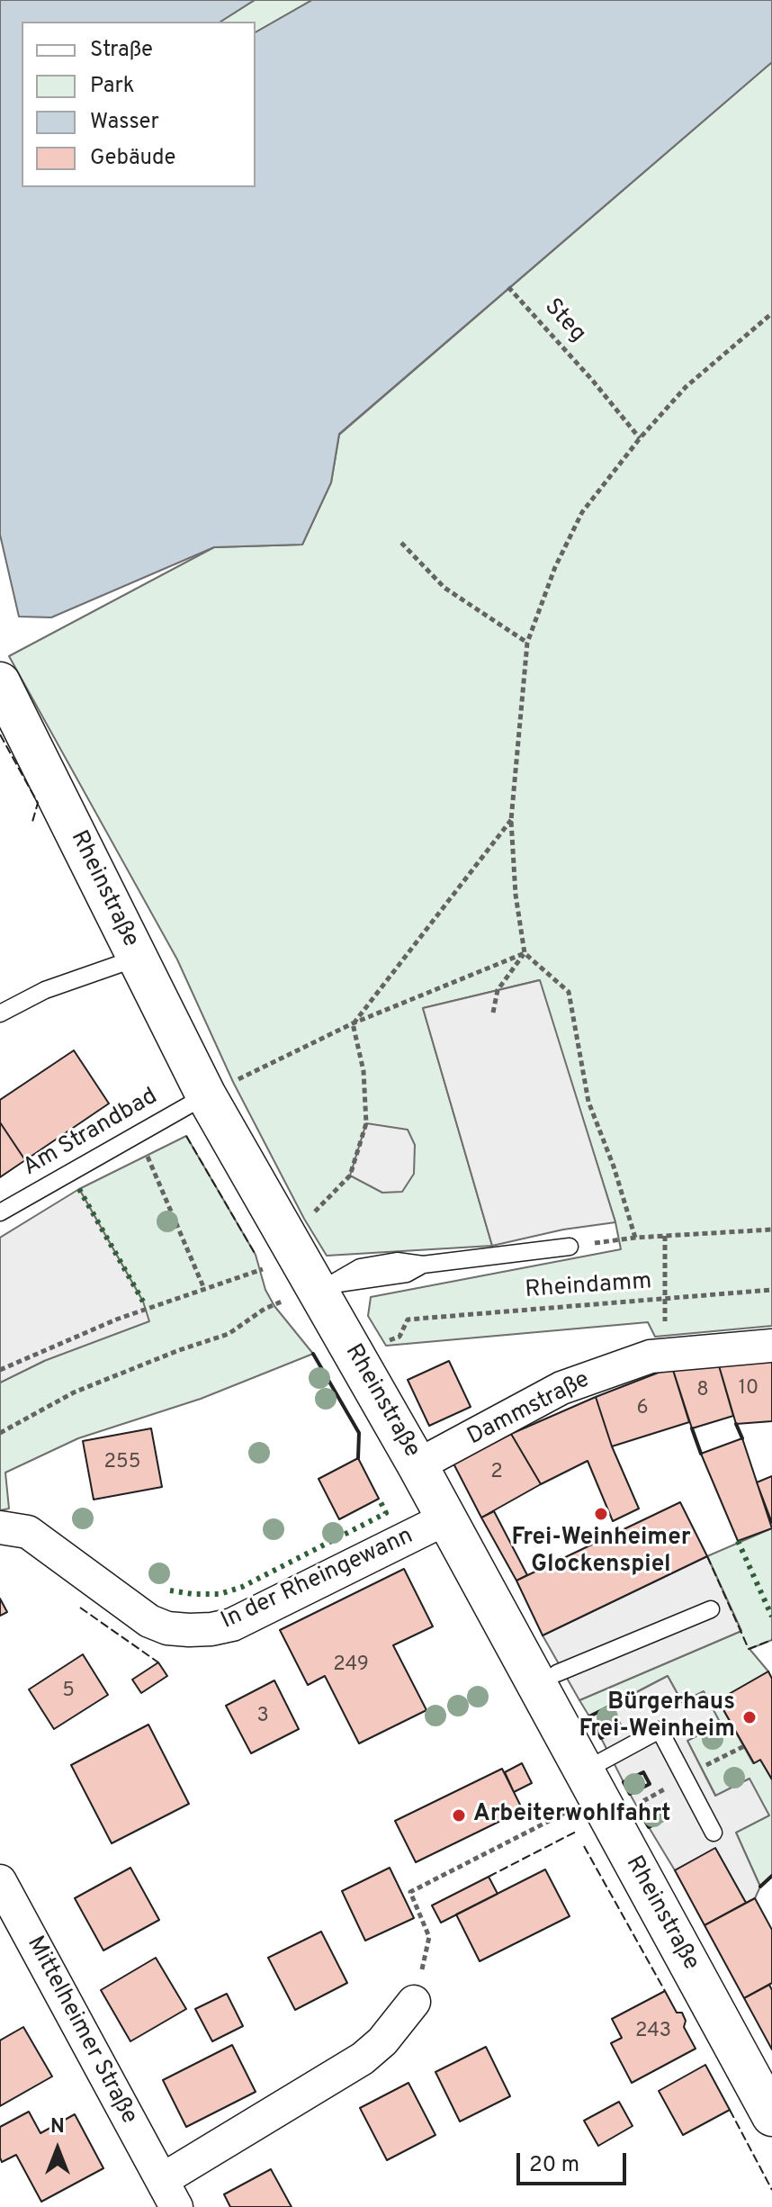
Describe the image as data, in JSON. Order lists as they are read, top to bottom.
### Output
{
  "streets": {
    "street": [
      "Rheinstraße",
      "Dammstraße",
      "In der Rheingewann",
      "Mittelheimer Straße"
    ],
    "lane": ["Am Strandbad"],
    "path": ["Steg", "Rheindamm"]
  },
  "crossings": [
    ["Rheinstraße", "Am Strandbad"],
    ["Rheinstraße", "Dammstraße"],
    ["Rheinstraße", "In der Rheingewann"]
  ],
  "places": ["Frei-Weinheimer Glockenspiel", "Bürgerhaus Frei-Weinheim", "Arbeiterwohlfahrt"],
  "house_numbers": [
    "10",
    "8",
    "6",
    "255",
    "2",
    "249",
    "5",
    "3",
    "243"
  ],
  "legend": [
    "Straße",
    "Park",
    "Wasser",
    "Gebäude"
  ],
  "scale_bar": "20 m",
  "north": "top"
}
